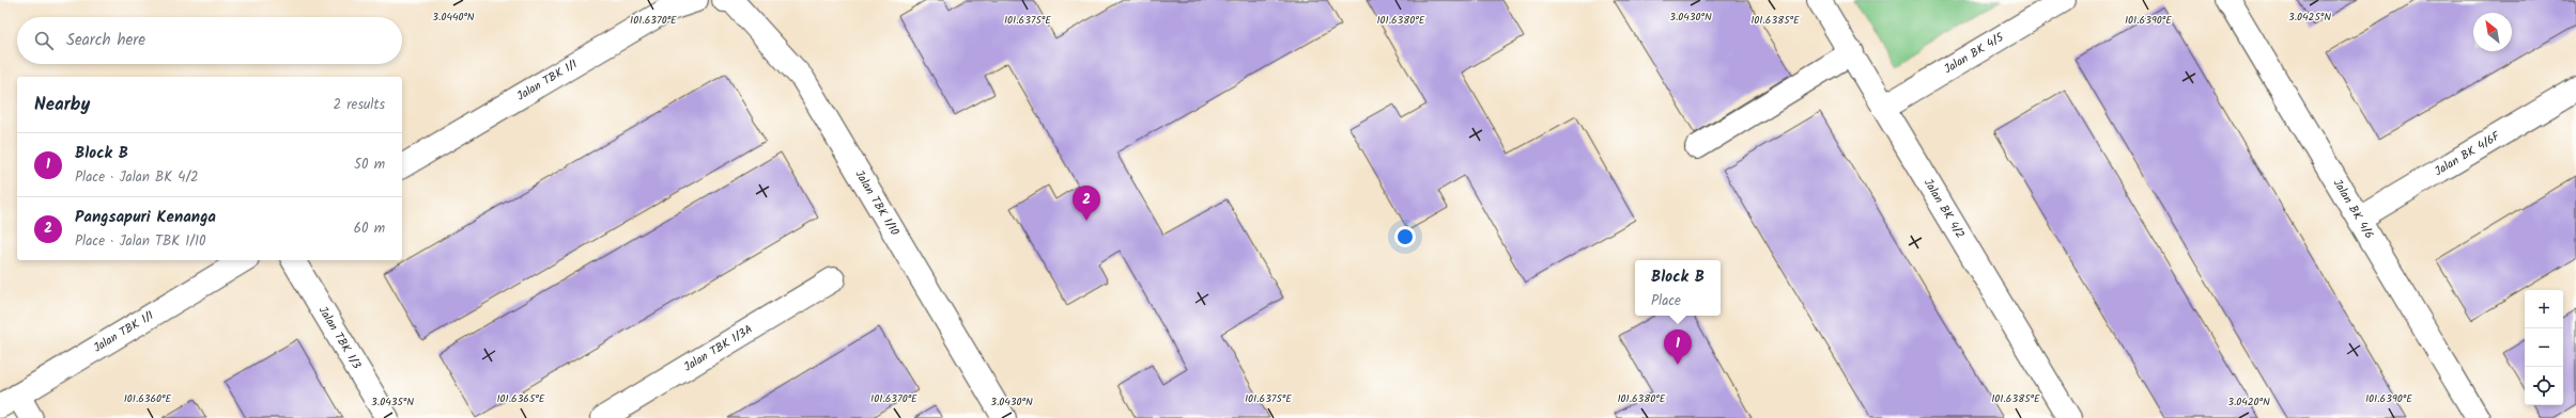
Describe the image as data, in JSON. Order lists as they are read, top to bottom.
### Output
{
  "streets": {
    "street": [
      "Jalan BK 4/5",
      "Jalan TBK 1/1",
      "Jalan BK 4/6F",
      "Jalan TBK 1/10",
      "Jalan BK 4/2",
      "Jalan BK 4/6",
      "Jalan TBK 1/3",
      "Jalan TBK 1/3A"
    ]
  },
  "crossings": [
    ["Jalan BK 4/5", "Jalan BK 4/2"],
    ["Jalan BK 4/6F", "Jalan BK 4/6"]
  ],
  "north": "top left",
  "page": {
    "search": "Search here",
    "heading": ["Nearby", "2 results"],
    "list": [
      {
        "mark": "1",
        "name": "Block B",
        "note": "Place · Jalan BK 4/2",
        "value": "50 m"
      },
      {
        "mark": "2",
        "name": "Pangsapuri Kenanga",
        "note": "Place · Jalan TBK 1/10",
        "value": "60 m"
      }
    ],
    "pins": ["2", "1"],
    "popup": ["Block B", "Place"],
    "map_buttons": ["+", "−"]
  },
  "coordinates": [
    "3.0425°N",
    "3.0440°N",
    "3.0430°N",
    "101.6370°E",
    "101.6375°E",
    "101.6380°E",
    "101.6385°E",
    "101.6390°E",
    "101.6360°E",
    "101.6365°E",
    "3.0435°N",
    "3.0420°N"
  ]
}
